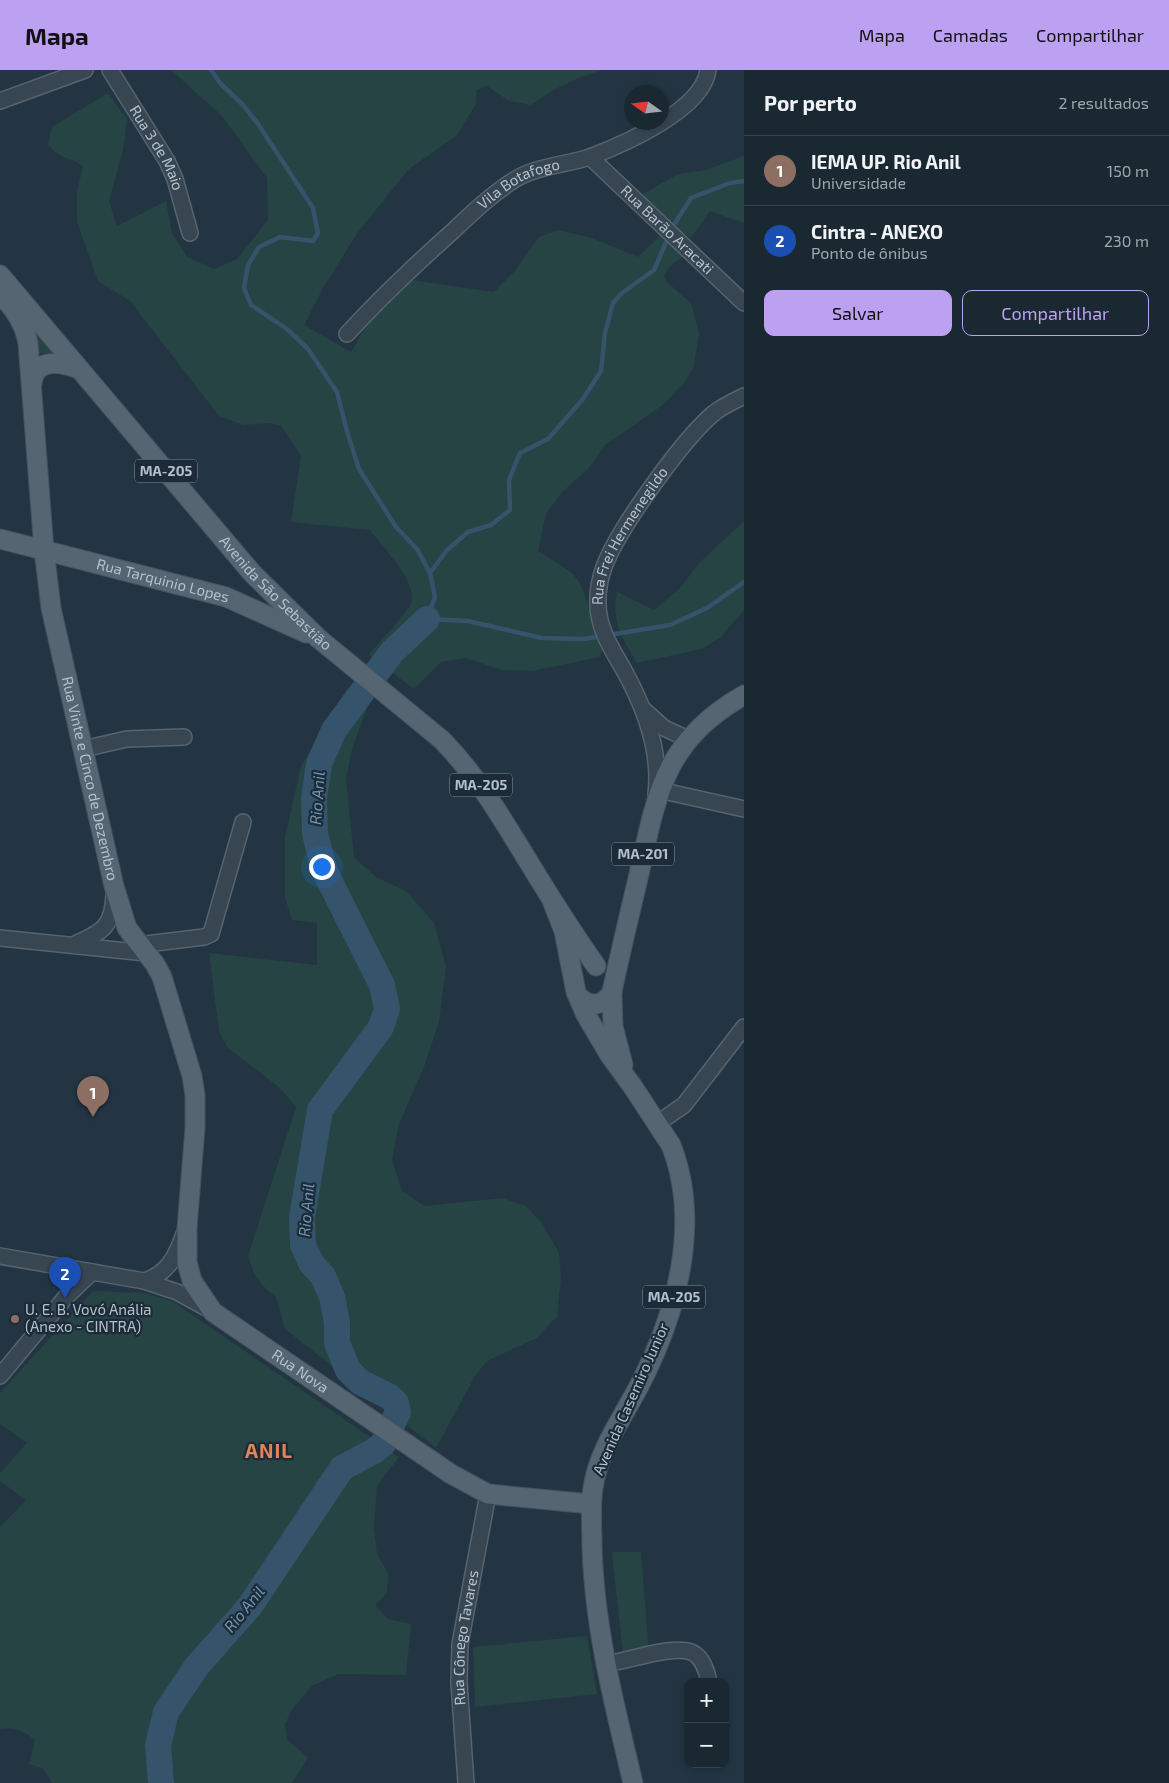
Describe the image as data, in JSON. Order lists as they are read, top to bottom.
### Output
{
  "streets": {
    "main road": [
      "MA-205",
      "Rua Tarquinio Lopes",
      "Avenida São Sebastião",
      "Rua Vinte e Cinco de Dezembro",
      "MA-201",
      "Rua Nova",
      "Avenida Casemiro Junior"
    ],
    "street": [
      "Rua 3 de Maio",
      "Vila Botafogo",
      "Rua Barão Aracati",
      "Rua Frei Hermenegildo",
      "Rua Cônego Tavares"
    ]
  },
  "crossings": [
    ["Vila Botafogo", "Rua Barão Aracati"],
    ["MA-205", "Avenida São Sebastião"],
    ["MA-205", "MA-201"],
    ["MA-205", "Avenida Casemiro Junior"],
    ["Rua Frei Hermenegildo", "MA-201"],
    ["Rua Tarquinio Lopes", "Avenida São Sebastião"],
    ["Rua Tarquinio Lopes", "Rua Vinte e Cinco de Dezembro"],
    ["Avenida São Sebastião", "MA-201"],
    ["Avenida São Sebastião", "Avenida Casemiro Junior"],
    ["Rua Vinte e Cinco de Dezembro", "Rua Nova"],
    ["MA-201", "Avenida Casemiro Junior"],
    ["Rua Nova", "Avenida Casemiro Junior"],
    ["Rua Nova", "Rua Cônego Tavares"]
  ],
  "districts": ["ANIL"],
  "water": ["Rio Anil"],
  "places": ["U. E. B. Vovó Anália (Anexo - CINTRA)"],
  "north": "left",
  "page": {
    "header": "Mapa",
    "nav": ["Mapa", "Camadas", "Compartilhar"],
    "heading": ["Por perto", "2 resultados"],
    "list": [
      {
        "mark": "1",
        "name": "IEMA UP. Rio Anil",
        "note": "Universidade",
        "value": "150 m"
      },
      {
        "mark": "2",
        "name": "Cintra - ANEXO",
        "note": "Ponto de ônibus",
        "value": "230 m"
      }
    ],
    "buttons": ["Salvar", "Compartilhar"],
    "pins": ["1", "2"],
    "map_buttons": ["+", "−"]
  }
}
